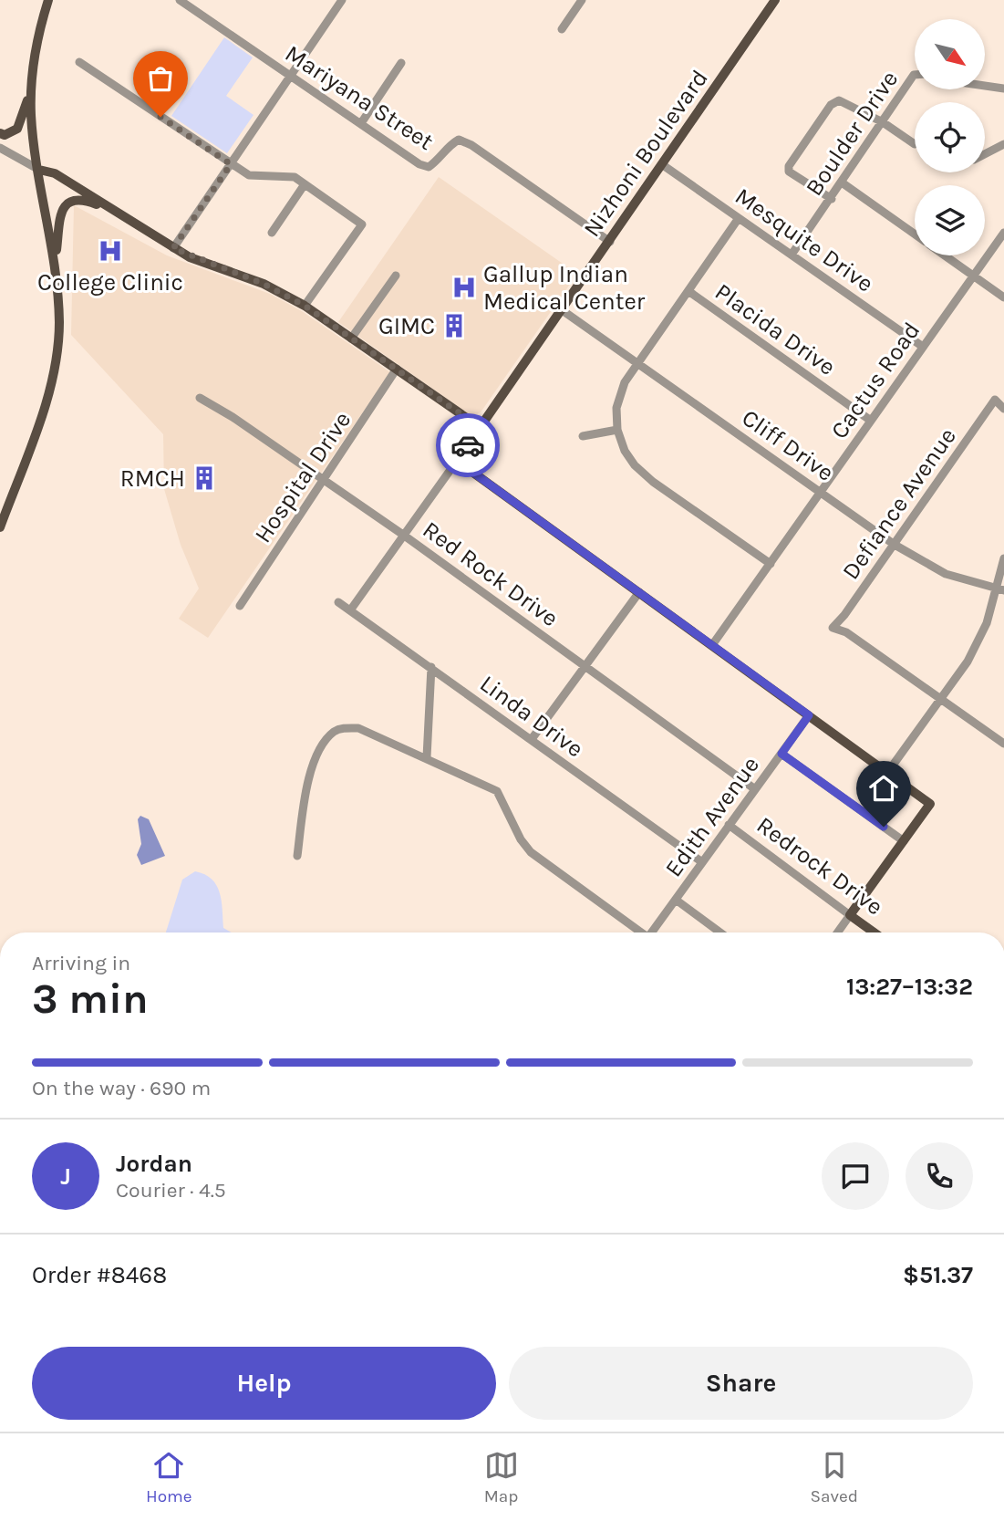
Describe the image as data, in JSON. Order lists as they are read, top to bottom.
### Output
{
  "streets": {
    "main road": ["Nizhoni Boulevard", "Redrock Drive"],
    "street": [
      "Mariyana Street",
      "Boulder Drive",
      "Mesquite Drive",
      "Placida Drive",
      "Cactus Road",
      "Cliff Drive",
      "Hospital Drive",
      "Defiance Avenue",
      "Red Rock Drive",
      "Linda Drive",
      "Edith Avenue"
    ]
  },
  "crossings": [
    ["Mariyana Street", "Nizhoni Boulevard"],
    ["Boulder Drive", "Mesquite Drive"],
    ["Nizhoni Boulevard", "Mesquite Drive"],
    ["Nizhoni Boulevard", "Cliff Drive"],
    ["Nizhoni Boulevard", "Red Rock Drive"],
    ["Nizhoni Boulevard", "Linda Drive"],
    ["Mesquite Drive", "Cactus Road"],
    ["Placida Drive", "Cactus Road"],
    ["Cactus Road", "Cliff Drive"],
    ["Cliff Drive", "Defiance Avenue"],
    ["Hospital Drive", "Red Rock Drive"],
    ["Red Rock Drive", "Edith Avenue"],
    ["Linda Drive", "Edith Avenue"],
    ["Edith Avenue", "Redrock Drive"]
  ],
  "places": {
    "hospital": ["College Clinic", "Gallup Indian Medical Center"],
    "building": ["GIMC", "RMCH"]
  },
  "north": "bottom right",
  "page": {
    "heading": ["3 min", "Arriving in", "13:27–13:32"],
    "panel": [
      "Jordan",
      "Courier · 4.5",
      "Order #8468",
      "$51.37"
    ],
    "bar": "On the way · 690 m",
    "round": "J",
    "buttons": ["Help", "Share"],
    "tabs": ["Home", "Map", "Saved"]
  }
}
